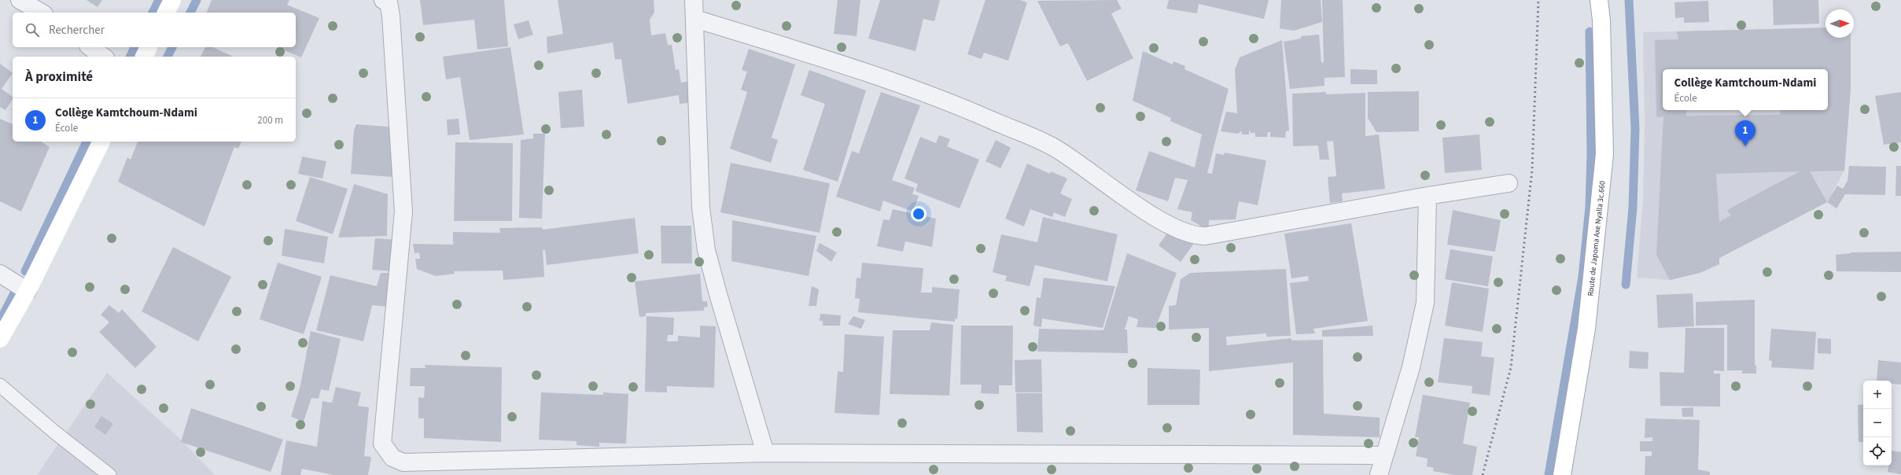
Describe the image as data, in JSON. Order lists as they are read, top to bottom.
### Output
{
  "streets": {
    "main road": ["Route de Japoma Axe Nyalla 3c.660"]
  },
  "north": "right",
  "page": {
    "search": "Rechercher",
    "heading": "À proximité",
    "popup": ["Collège Kamtchoum-Ndami", "École"],
    "list": [
      {
        "mark": "1",
        "name": "Collège Kamtchoum-Ndami",
        "note": "École",
        "value": "200 m"
      }
    ],
    "pins": "1",
    "map_buttons": ["+", "−"]
  }
}
